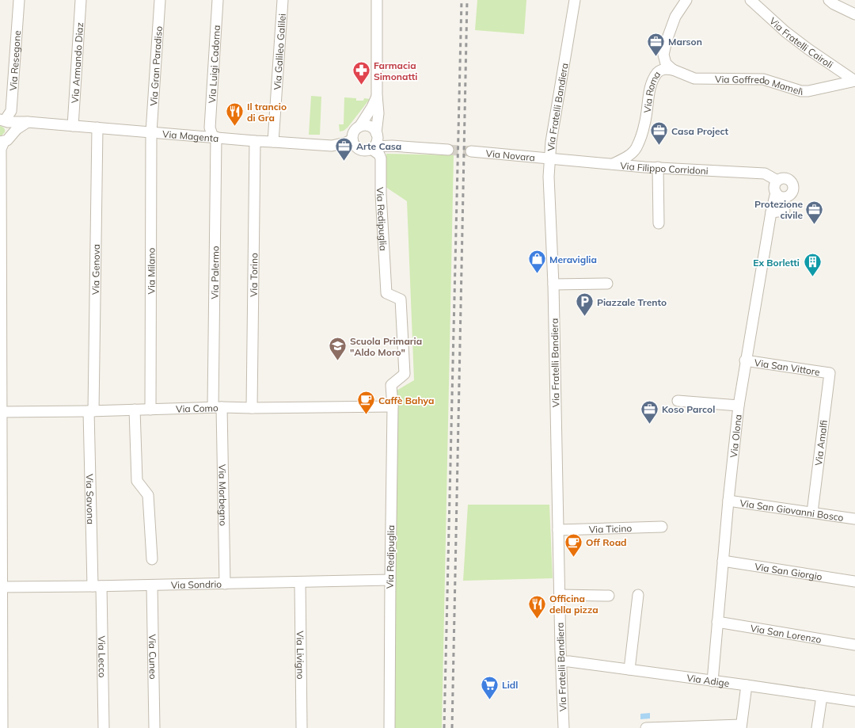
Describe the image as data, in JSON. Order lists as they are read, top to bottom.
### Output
{
  "streets": {
    "street": [
      "Via Fratelli Cairoli",
      "Via Galileo Galilei",
      "Via Resegone",
      "Via Armando Diaz",
      "Via Luigi Cadorna",
      "Via Gran Paradiso",
      "Via Goffredo Mameli",
      "Via Roma",
      "Via Fratelli Bandiera",
      "Via Magenta",
      "Via Novara",
      "Via Filippo Corridoni",
      "Via Redipuglia",
      "Via Genova",
      "Via Milano",
      "Via Palermo",
      "Via Torino",
      "Via San Vittore",
      "Via Como",
      "Via Olona",
      "Via Amalfi",
      "Via Morbegno",
      "Via Savona",
      "Via San Giovanni Bosco",
      "Via Ticino",
      "Via San Giorgio",
      "Via Sondrio",
      "Via San Lorenzo",
      "Via Livigno",
      "Via Lecco",
      "Via Cuneo",
      "Via Adige"
    ]
  },
  "crossings": [
    ["Via Fratelli Cairoli", "Via Goffredo Mameli"],
    ["Via Galileo Galilei", "Via Magenta"],
    ["Via Resegone", "Via Magenta"],
    ["Via Armando Diaz", "Via Magenta"],
    ["Via Luigi Cadorna", "Via Magenta"],
    ["Via Luigi Cadorna", "Via Palermo"],
    ["Via Gran Paradiso", "Via Magenta"],
    ["Via Gran Paradiso", "Via Milano"],
    ["Via Goffredo Mameli", "Via Roma"],
    ["Via Roma", "Via Filippo Corridoni"],
    ["Via Fratelli Bandiera", "Via Novara"],
    ["Via Fratelli Bandiera", "Via Filippo Corridoni"],
    ["Via Fratelli Bandiera", "Via Ticino"],
    ["Via Fratelli Bandiera", "Via Adige"],
    ["Via Magenta", "Via Redipuglia"],
    ["Via Magenta", "Via Genova"],
    ["Via Magenta", "Via Milano"],
    ["Via Magenta", "Via Palermo"],
    ["Via Magenta", "Via Torino"],
    ["Via Novara", "Via Filippo Corridoni"],
    ["Via Filippo Corridoni", "Via Olona"],
    ["Via Redipuglia", "Via Como"],
    ["Via Redipuglia", "Via Sondrio"],
    ["Via Genova", "Via Como"],
    ["Via Genova", "Via Savona"],
    ["Via Milano", "Via Como"],
    ["Via Palermo", "Via Como"],
    ["Via Palermo", "Via Morbegno"],
    ["Via Torino", "Via Como"],
    ["Via San Vittore", "Via Olona"],
    ["Via San Vittore", "Via Amalfi"],
    ["Via Como", "Via Morbegno"],
    ["Via Como", "Via Savona"],
    ["Via Olona", "Via San Giovanni Bosco"],
    ["Via Olona", "Via San Giorgio"],
    ["Via Olona", "Via San Lorenzo"],
    ["Via Olona", "Via Adige"],
    ["Via Amalfi", "Via San Giovanni Bosco"],
    ["Via Morbegno", "Via Sondrio"],
    ["Via Savona", "Via Sondrio"],
    ["Via Savona", "Via Lecco"],
    ["Via Sondrio", "Via Livigno"],
    ["Via Sondrio", "Via Lecco"],
    ["Via Sondrio", "Via Cuneo"]
  ],
  "places": {
    "office": [
      "Marson",
      "Casa Project",
      "Arte Casa",
      "Protezione civile",
      "Koso Parcol"
    ],
    "pharmacy": ["Farmacia Simonatti"],
    "restaurant": ["Il trancio di Gra", "Officina della pizza"],
    "shop": ["Meraviglia"],
    "building": ["Ex Borletti"],
    "parking": ["Piazzale Trento"],
    "school or university": ["Scuola Primaria \"Aldo Moro\""],
    "cafe": ["Caffè Bahya", "Off Road"],
    "supermarket": ["Lidl"]
  }
}
